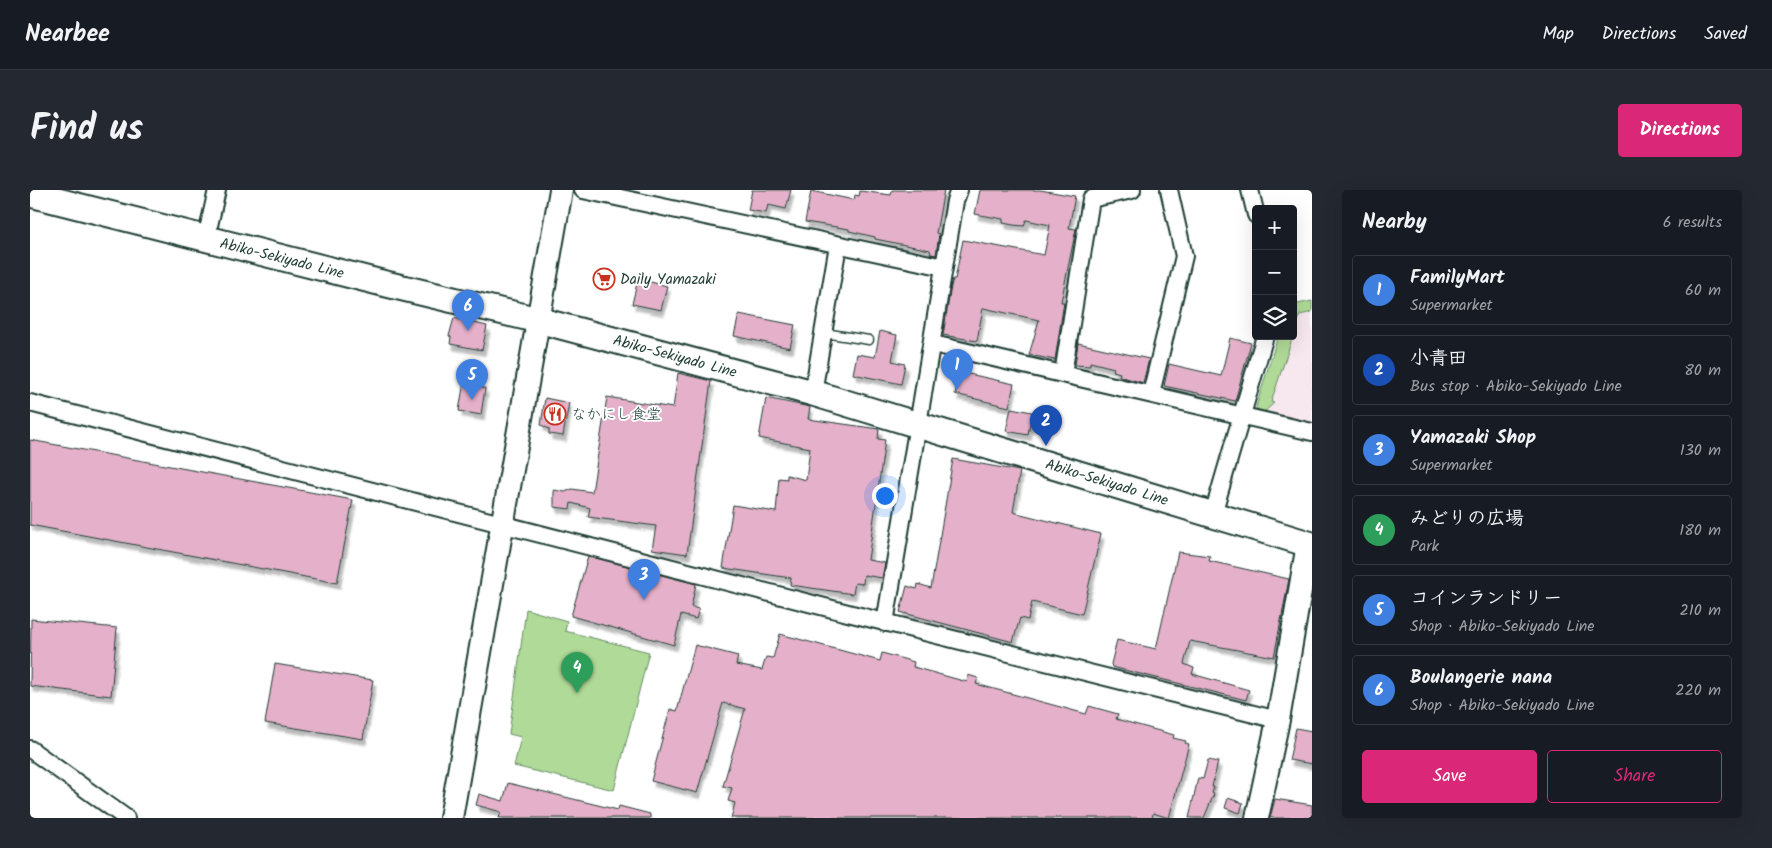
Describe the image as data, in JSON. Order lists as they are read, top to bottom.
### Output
{
  "streets": {
    "main road": ["Abiko-Sekiyado Line"]
  },
  "places": {
    "supermarket": ["Daily Yamazaki"],
    "restaurant": ["なかにし食堂"]
  },
  "page": {
    "header": "Nearbee",
    "nav": ["Map", "Directions", "Saved"],
    "title": "Find us",
    "buttons": [
      "Directions",
      ["Save", "Share"]
    ],
    "heading": ["Nearby", "6 results"],
    "map_buttons": ["+", "−"],
    "list": [
      {
        "mark": "1",
        "name": "FamilyMart",
        "note": "Supermarket",
        "value": "60 m"
      },
      {
        "mark": "2",
        "name": "小青田",
        "note": "Bus stop · Abiko-Sekiyado Line",
        "value": "80 m"
      },
      {
        "mark": "3",
        "name": "Yamazaki Shop",
        "note": "Supermarket",
        "value": "130 m"
      },
      {
        "mark": "4",
        "name": "みどりの広場",
        "note": "Park",
        "value": "180 m"
      },
      {
        "mark": "5",
        "name": "コインランドリー",
        "note": "Shop · Abiko-Sekiyado Line",
        "value": "210 m"
      },
      {
        "mark": "6",
        "name": "Boulangerie nana",
        "note": "Shop · Abiko-Sekiyado Line",
        "value": "220 m"
      }
    ],
    "pins": [
      "6",
      "1",
      "5",
      "2",
      "3",
      "4"
    ]
  }
}
